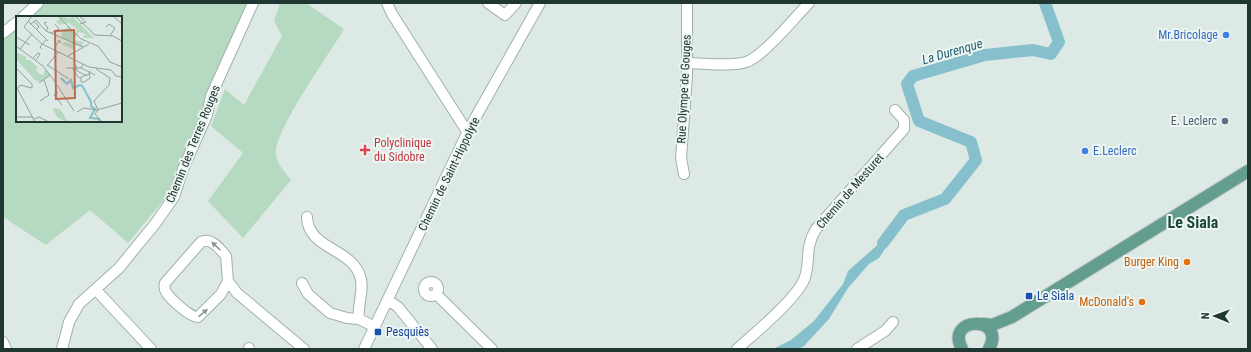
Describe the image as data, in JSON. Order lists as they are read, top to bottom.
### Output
{
  "streets": {
    "street": [
      "Rue Olympe de Gouges",
      "Chemin des Terres Rouges",
      "Chemin de Saint-Hippolyte",
      "Chemin de Mesturet"
    ]
  },
  "districts": ["Le Siala"],
  "water": ["La Durenque"],
  "places": {
    "other": [
      "Mr.Bricolage",
      "E. Leclerc",
      "E.Leclerc",
      "Burger King",
      "McDonald's"
    ],
    "health": ["Polyclinique du Sidobre"],
    "transit": ["Le Siala", "Pesquiès"]
  },
  "north": "left"
}
